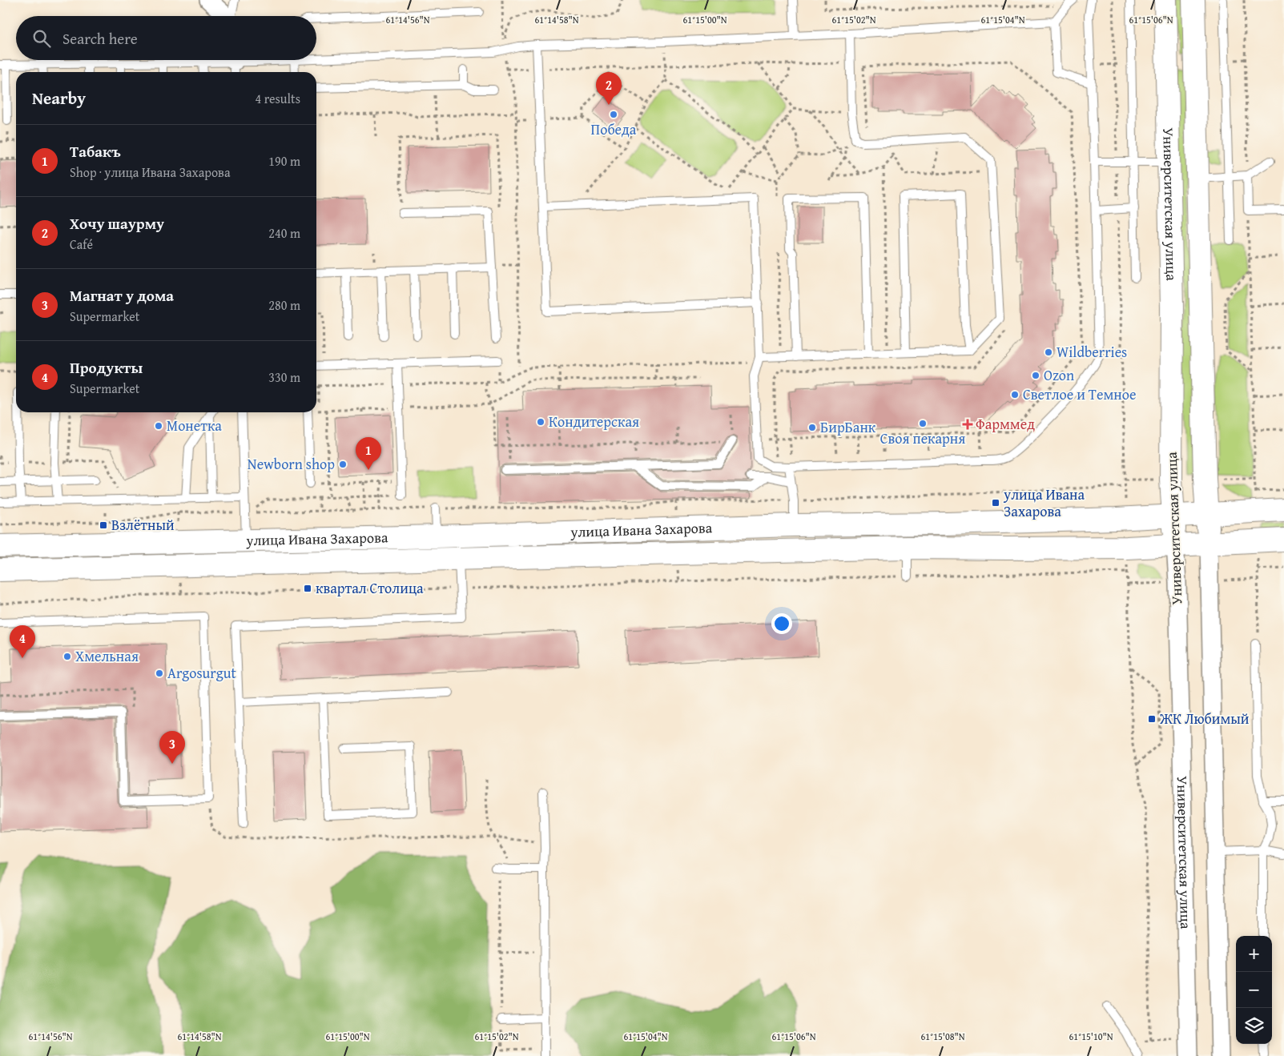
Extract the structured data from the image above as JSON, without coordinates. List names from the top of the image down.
{
  "streets": {
    "main road": ["Университетская улица", "улица Ивана Захарова"]
  },
  "crossings": [
    ["Университетская улица", "улица Ивана Захарова"]
  ],
  "places": {
    "other": [
      "Победа",
      "Wildberries",
      "Ozon",
      "Светлое и Темное",
      "Кондитерская",
      "Своя пекарня",
      "Монетка",
      "БирБанк",
      "Newborn shop",
      "Хмельная",
      "Argosurgut"
    ],
    "health": ["Фарммед"],
    "transit": [
      "улица Ивана Захарова",
      "Взлётный",
      "квартал Столица",
      "ЖК Любимый"
    ]
  },
  "page": {
    "search": "Search here",
    "pins": [
      "2",
      "1",
      "4",
      "3"
    ],
    "heading": ["Nearby", "4 results"],
    "list": [
      {
        "mark": "1",
        "name": "Табакъ",
        "note": "Shop · улица Ивана Захарова",
        "value": "190 m"
      },
      {
        "mark": "2",
        "name": "Хочу шаурму",
        "note": "Café",
        "value": "240 m"
      },
      {
        "mark": "3",
        "name": "Магнат у дома",
        "note": "Supermarket",
        "value": "280 m"
      },
      {
        "mark": "4",
        "name": "Продукты",
        "note": "Supermarket",
        "value": "330 m"
      }
    ],
    "map_buttons": ["+", "−"]
  },
  "coordinates": [
    "61°14'56\"N",
    "61°14'58\"N",
    "61°15'00\"N",
    "61°15'02\"N",
    "61°15'04\"N",
    "61°15'06\"N",
    "61°15'08\"N",
    "61°15'10\"N"
  ]
}
